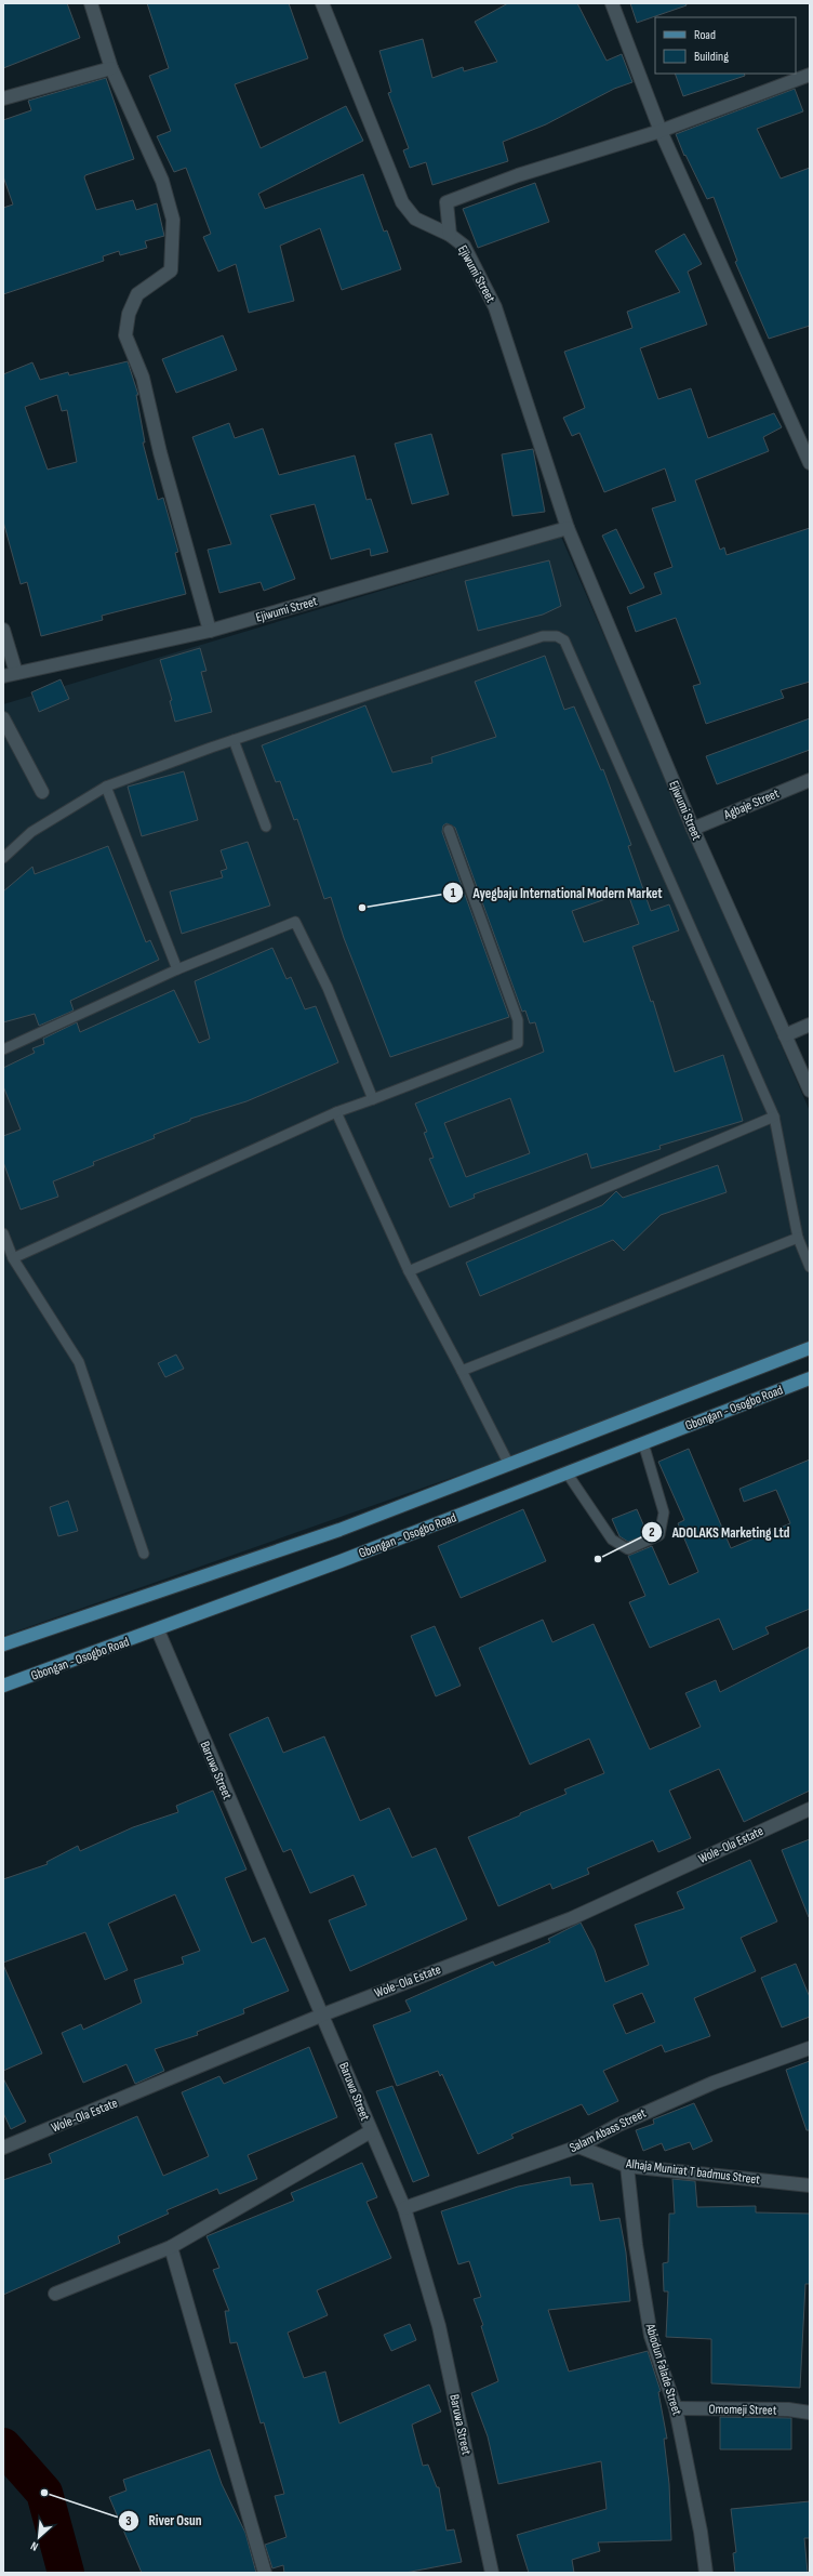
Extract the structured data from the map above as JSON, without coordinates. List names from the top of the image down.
{
  "streets": {
    "main road": ["Gbongan - Osogbo Road"],
    "street": [
      "Ejiwumi Street",
      "Agbaje Street",
      "Baruwa Street",
      "Wole-Ola Estate",
      "Salam Abass Street",
      "Alhaja Munirat T badmus Street",
      "Abiodun Falade Street",
      "Omomeji Street"
    ]
  },
  "crossings": [
    ["Ejiwumi Street", "Agbaje Street"],
    ["Gbongan - Osogbo Road", "Baruwa Street"],
    ["Baruwa Street", "Wole-Ola Estate"],
    ["Baruwa Street", "Salam Abass Street"],
    ["Salam Abass Street", "Alhaja Munirat T badmus Street"],
    ["Alhaja Munirat T badmus Street", "Abiodun Falade Street"],
    ["Abiodun Falade Street", "Omomeji Street"]
  ],
  "places": ["Ayegbaju International Modern Market", "ADOLAKS Marketing Ltd", "River Osun"],
  "legend": ["Road", "Building"],
  "north": "bottom left"
}
